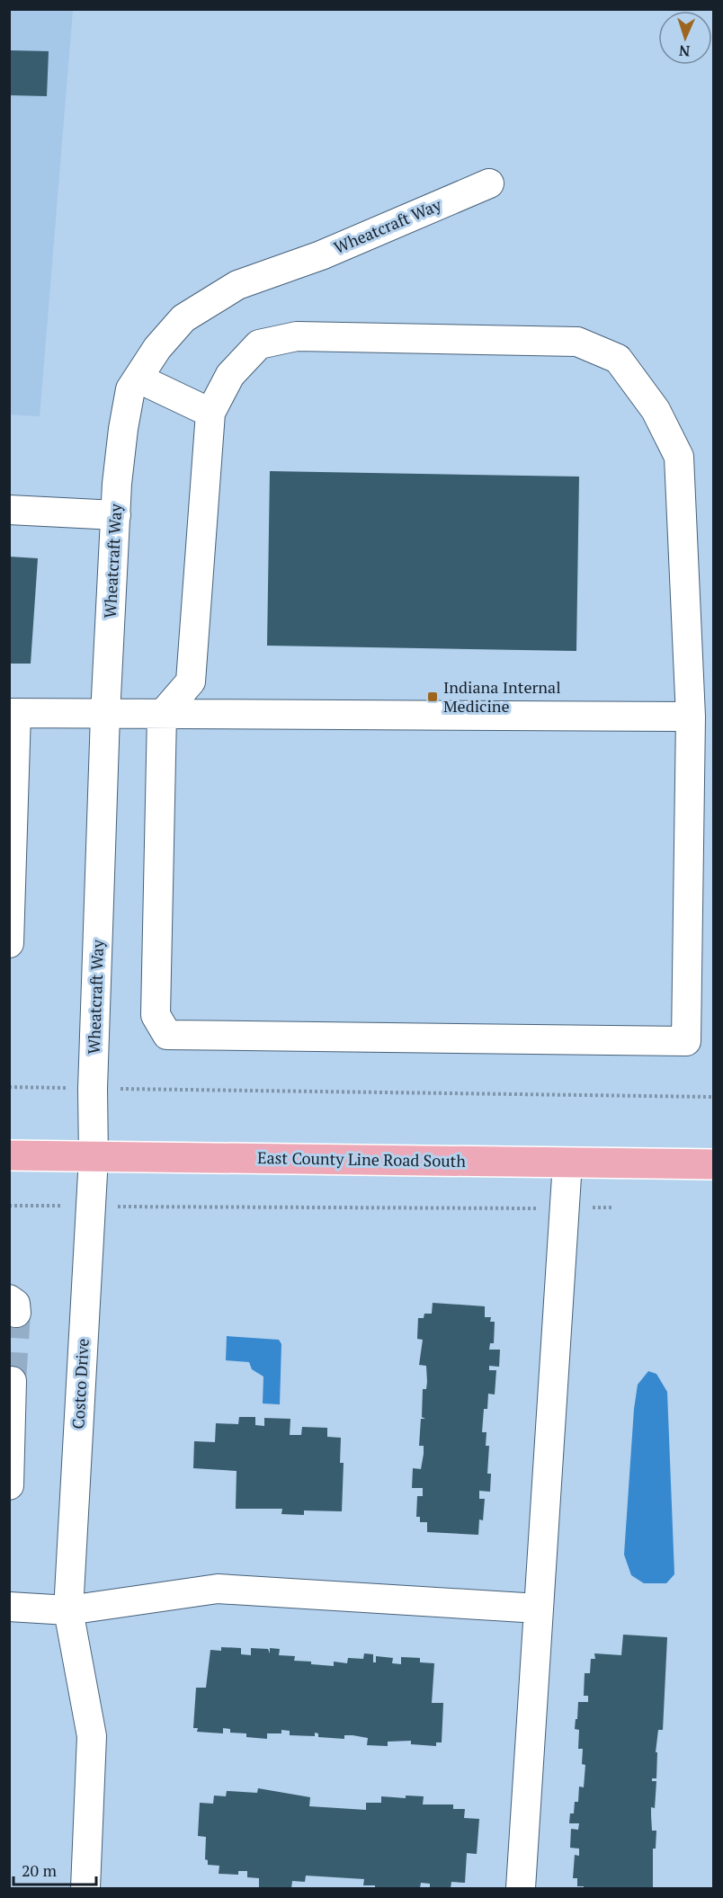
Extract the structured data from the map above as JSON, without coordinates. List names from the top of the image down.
{
  "streets": {
    "main road": ["East County Line Road South"],
    "lane": ["Wheatcraft Way", "Costco Drive"]
  },
  "crossings": [
    ["Wheatcraft Way", "East County Line Road South"],
    ["Wheatcraft Way", "Costco Drive"],
    ["East County Line Road South", "Costco Drive"]
  ],
  "places": {
    "transit": ["Indiana Internal Medicine"]
  },
  "scale_bar": "20 m",
  "north": "bottom"
}
